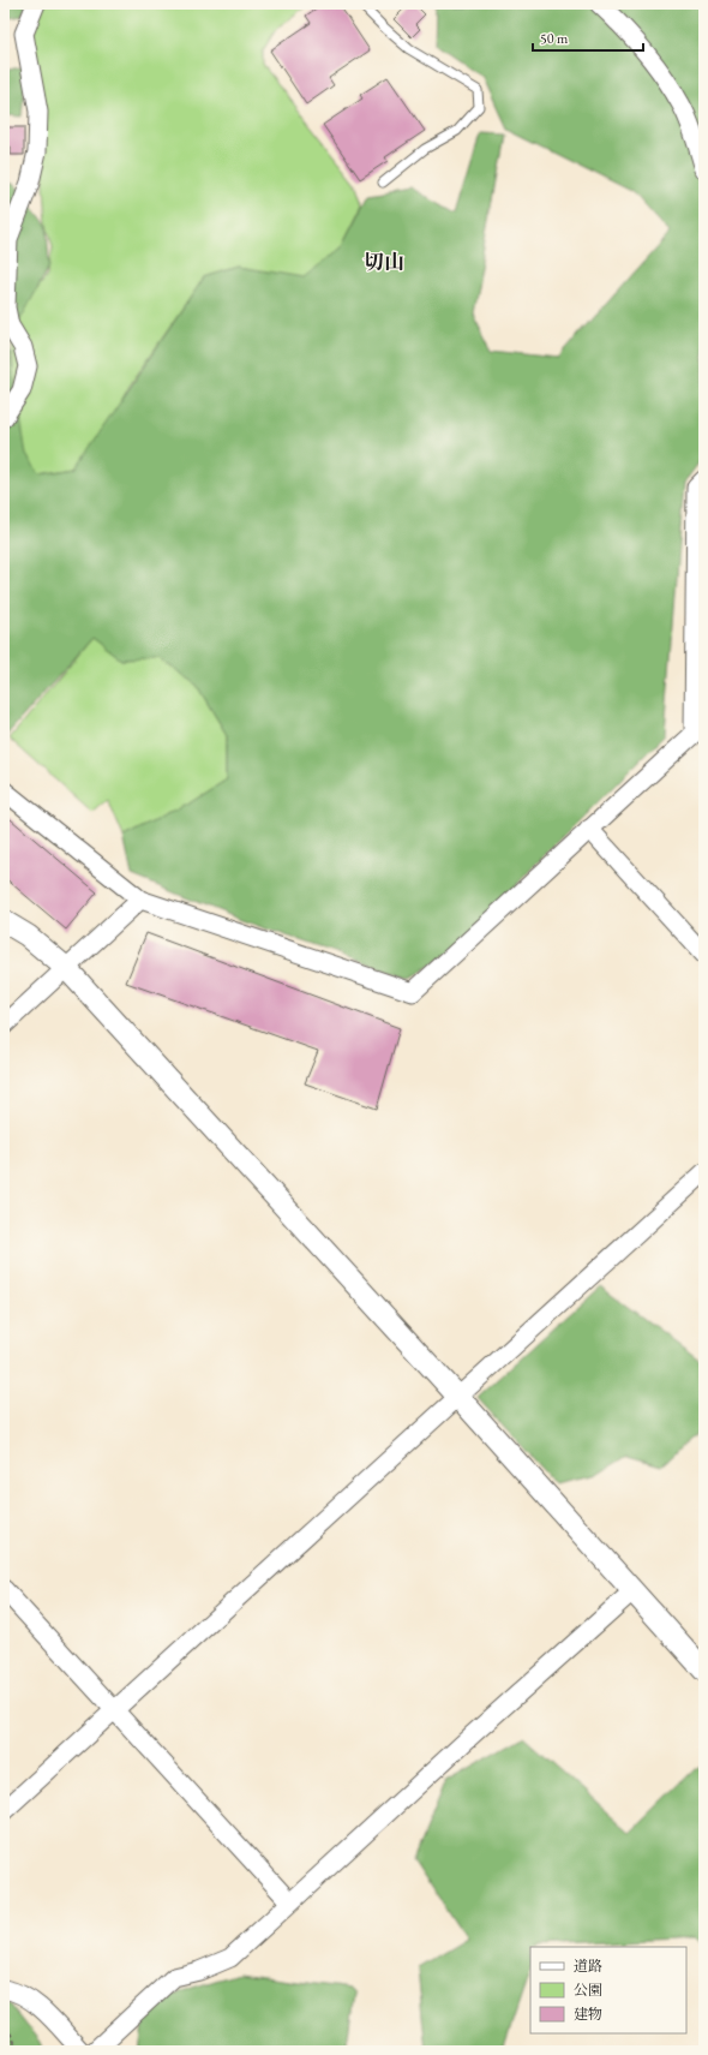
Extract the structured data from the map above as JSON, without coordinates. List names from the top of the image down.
{
  "districts": ["切山"],
  "legend": ["道路", "公園", "建物"],
  "scale_bar": "50 m"
}
